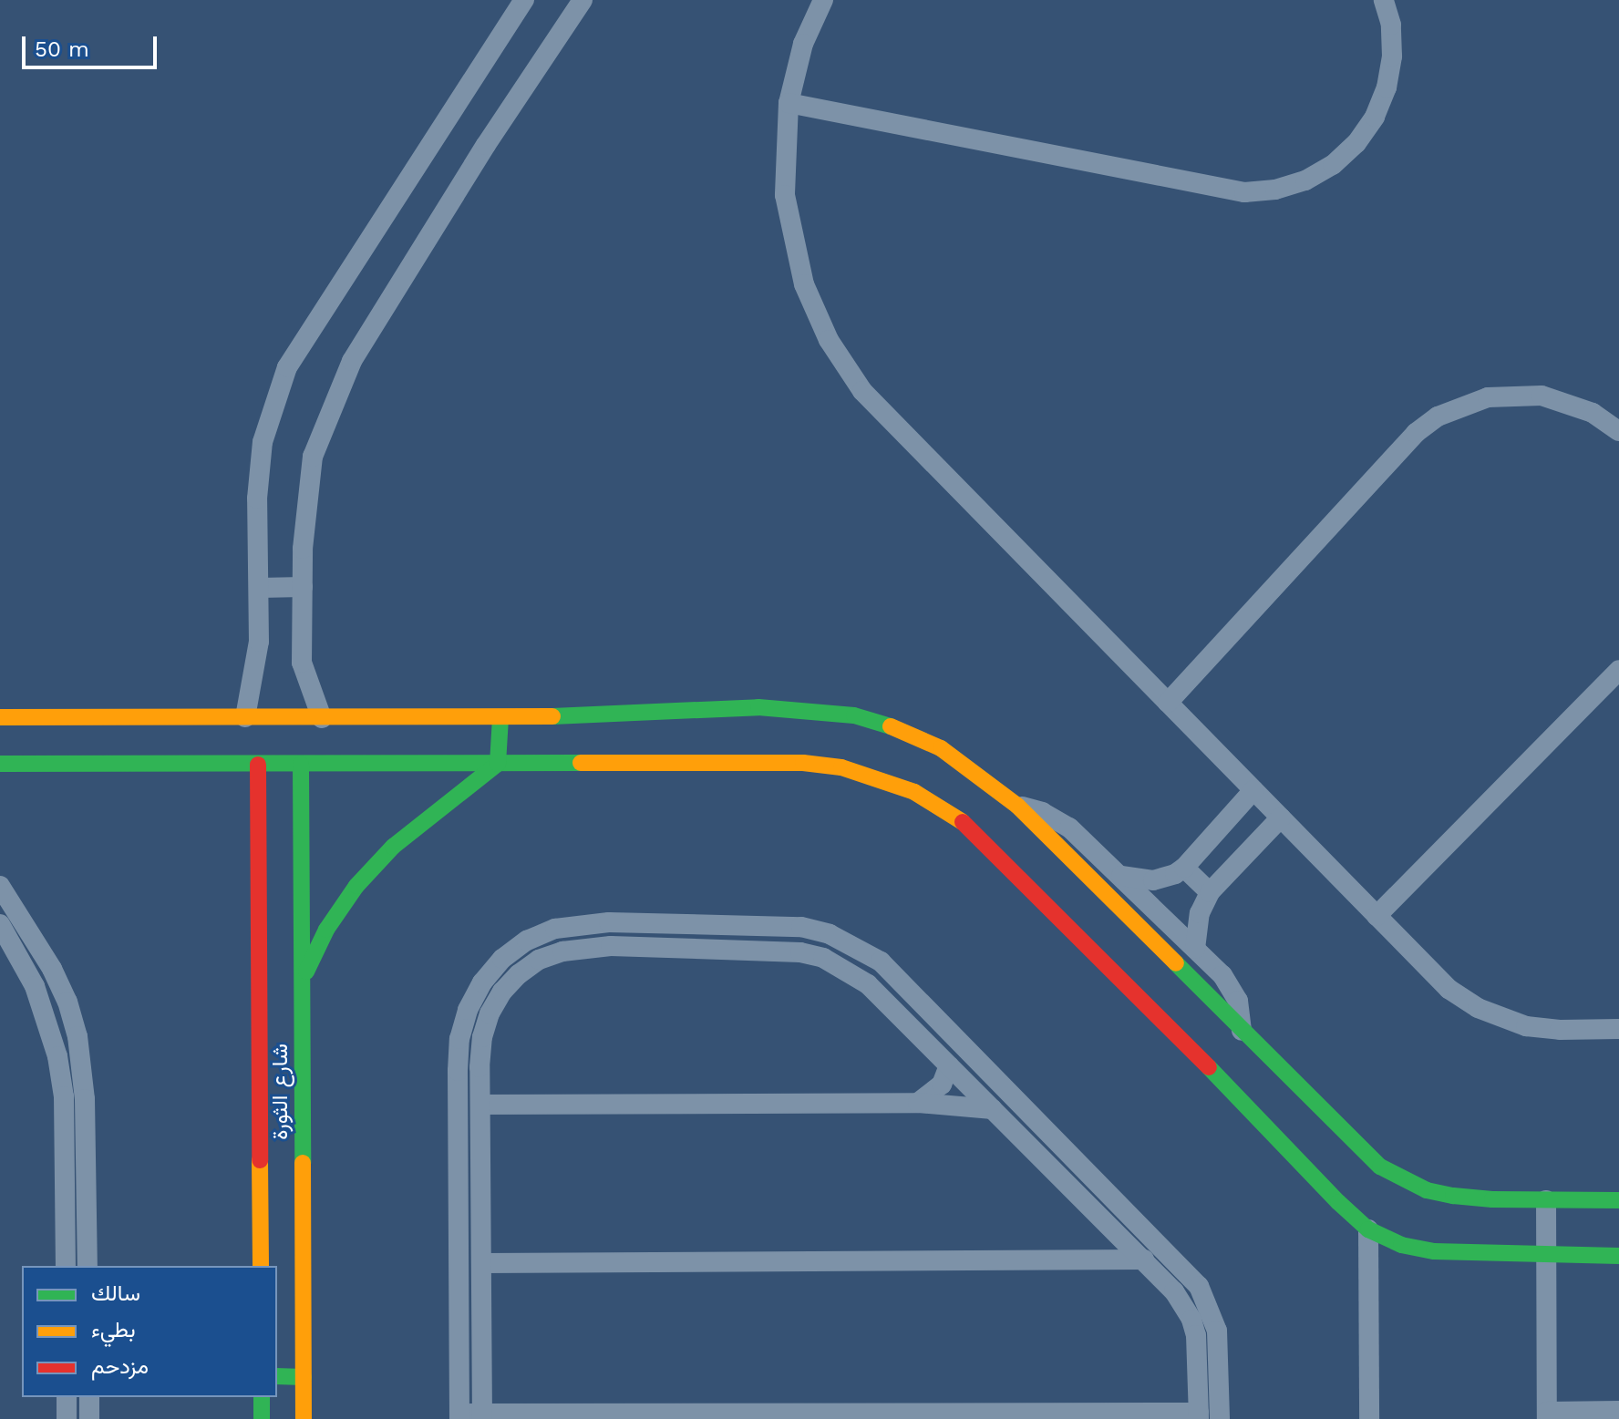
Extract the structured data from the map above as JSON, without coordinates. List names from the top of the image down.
{
  "streets": {
    "street": ["شارع الثورة"]
  },
  "legend": ["سالك", "بطيء", "مزدحم"],
  "scale_bar": "50 m"
}
